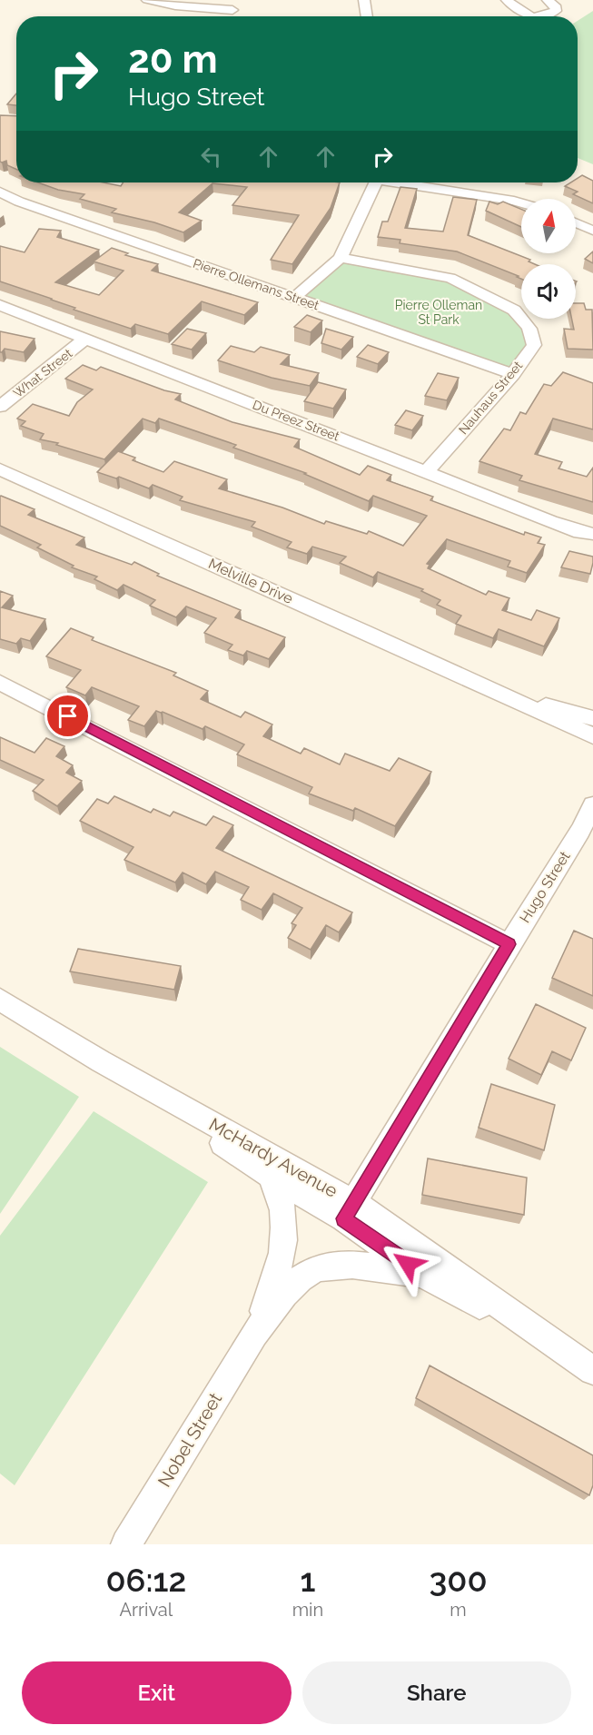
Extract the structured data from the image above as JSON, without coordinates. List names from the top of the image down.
{
  "streets": {
    "street": [
      "Pierre Ollemans Street",
      "What Street",
      "Nauhaus Street",
      "Du Preez Street",
      "Melville Drive",
      "Hugo Street",
      "McHardy Avenue",
      "Nobel Street"
    ]
  },
  "crossings": [
    ["Pierre Ollemans Street", "Nauhaus Street"],
    ["What Street", "Du Preez Street"],
    ["Nauhaus Street", "Du Preez Street"],
    ["Hugo Street", "McHardy Avenue"],
    ["McHardy Avenue", "Nobel Street"]
  ],
  "parks": ["Pierre Olleman St Park"],
  "north": "top",
  "page": {
    "turn": ["20 m", "Hugo Street"],
    "eta": [
      "06:12",
      "Arrival",
      "1",
      "min",
      "300",
      "m"
    ],
    "buttons": ["Exit", "Share"]
  }
}
